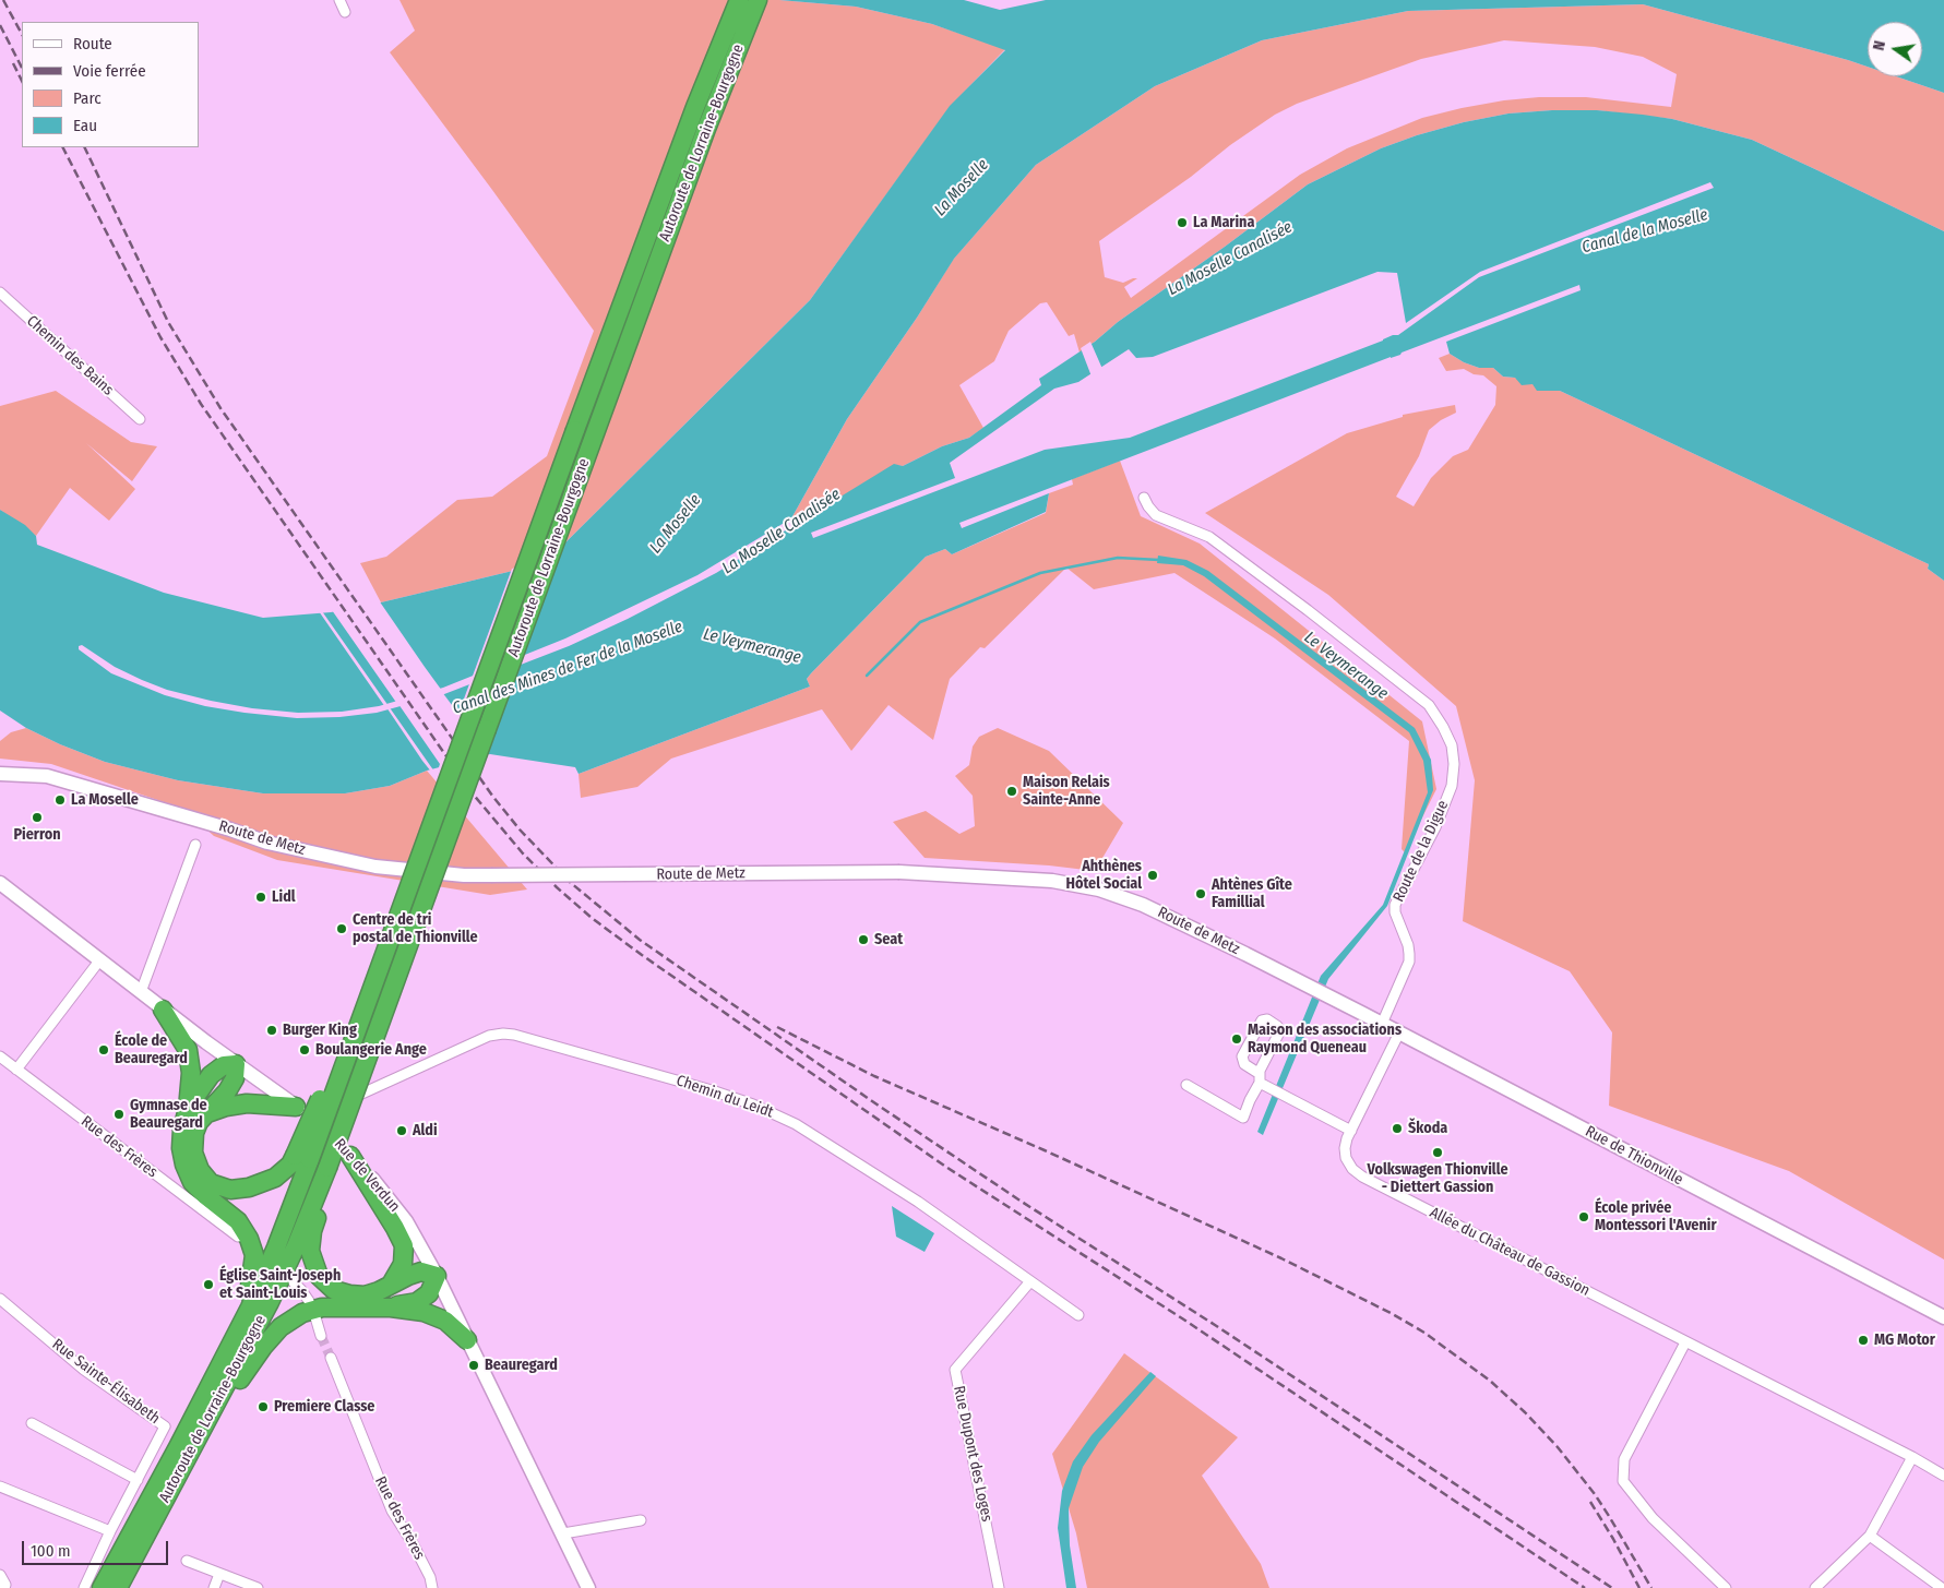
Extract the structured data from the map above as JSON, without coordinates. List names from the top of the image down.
{
  "streets": {
    "highway": ["Autoroute de Lorraine-Bourgogne"],
    "main road": ["Route de Metz", "Rue de Thionville", "Rue de Verdun"],
    "street": [
      "Chemin des Bains",
      "Route de la Digue",
      "Chemin du Leidt",
      "Rue des Frères",
      "Allée du Château de Gassion",
      "Rue Sainte-Élisabeth",
      "Rue Dupont des Loges"
    ]
  },
  "crossings": [
    ["Route de Metz", "Route de la Digue"],
    ["Route de Metz", "Rue de Thionville"],
    ["Route de la Digue", "Rue de Thionville"],
    ["Chemin du Leidt", "Rue de Verdun"],
    ["Chemin du Leidt", "Rue Dupont des Loges"],
    ["Rue de Thionville", "Allée du Château de Gassion"]
  ],
  "water": [
    "La Moselle",
    "Canal de la Moselle",
    "La Moselle Canalisée",
    "Le Veymerange",
    "Canal des Mines de Fer de la Moselle"
  ],
  "places": [
    "La Marina",
    "Maison Relais Sainte-Anne",
    "La Moselle",
    "Pierron",
    "Ahthènes Hôtel Social",
    "Ahtènes Gîte Famillial",
    "Lidl",
    "Centre de tri postal de Thionville",
    "Seat",
    "Burger King",
    "Maison des associations Raymond Queneau",
    "École de Beauregard",
    "Boulangerie Ange",
    "Gymnase de Beauregard",
    "Škoda",
    "Aldi",
    "Volkswagen Thionville - Diettert Gassion",
    "École privée Montessori l'Avenir",
    "Église Saint-Joseph et Saint-Louis",
    "MG Motor",
    "Beauregard",
    "Premiere Classe"
  ],
  "legend": [
    "Route",
    "Voie ferrée",
    "Parc",
    "Eau"
  ],
  "scale_bar": "100 m",
  "north": "left"
}
